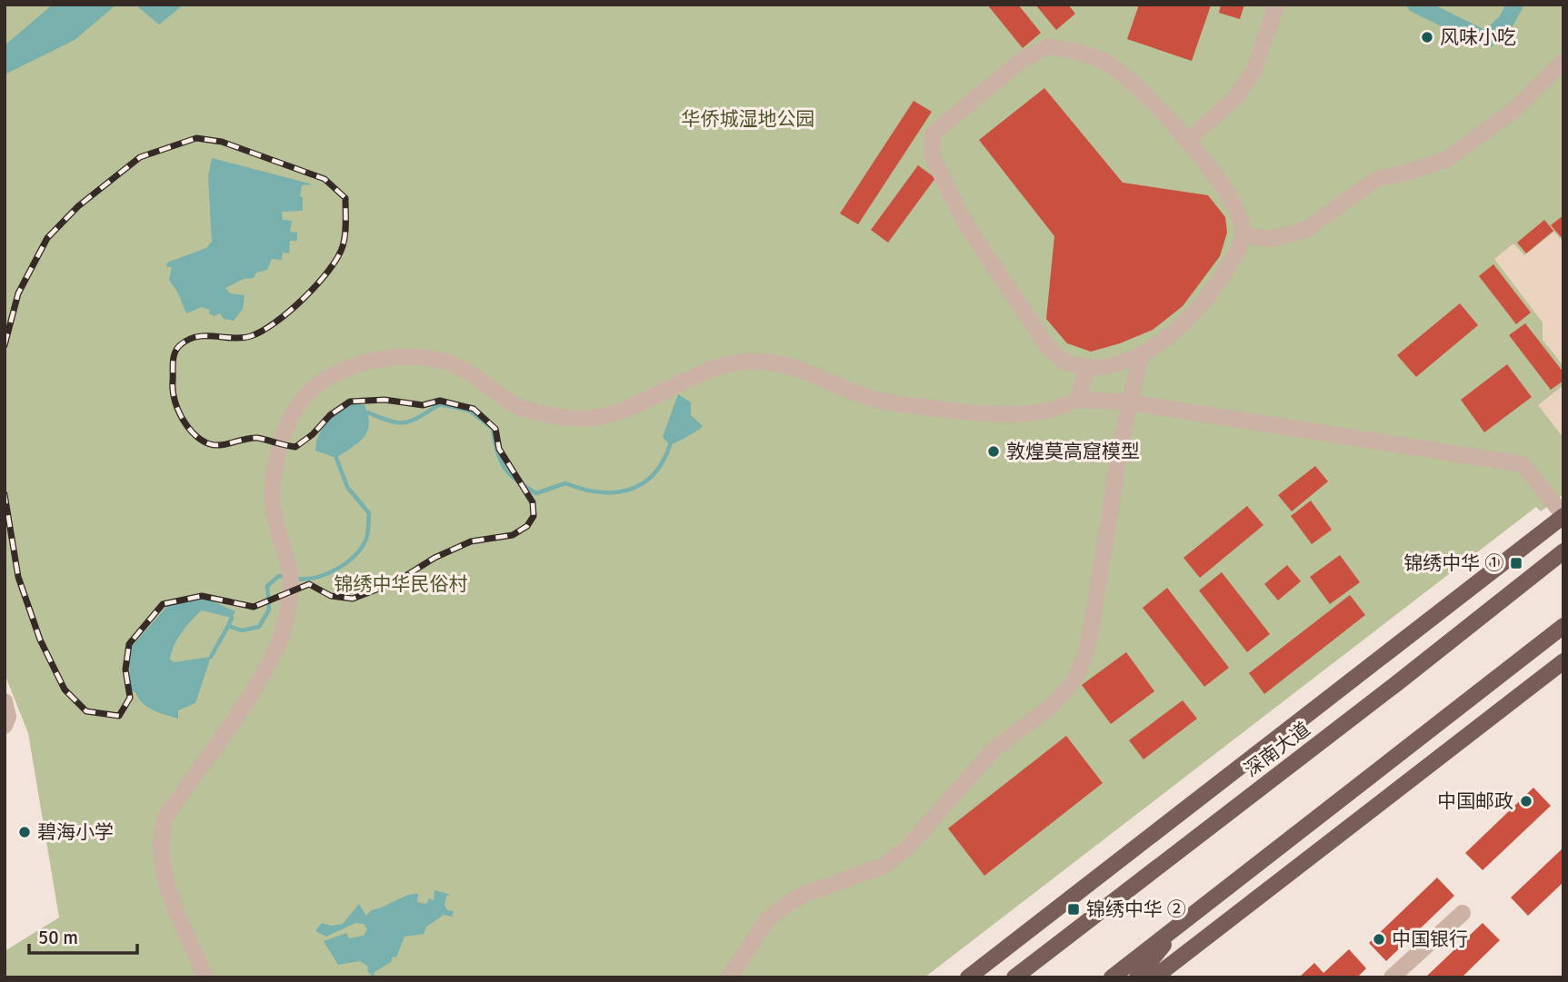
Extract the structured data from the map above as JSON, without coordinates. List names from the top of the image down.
{
  "streets": {
    "main road": ["深南大道"]
  },
  "parks": ["华侨城湿地公园", "锦绣中华民俗村"],
  "places": {
    "other": [
      "风味小吃",
      "敦煌莫高窟模型",
      "中国邮政",
      "碧海小学",
      "中国银行"
    ],
    "transit": ["锦绣中华 ①", "锦绣中华 ②"]
  },
  "scale_bar": "50 m"
}
